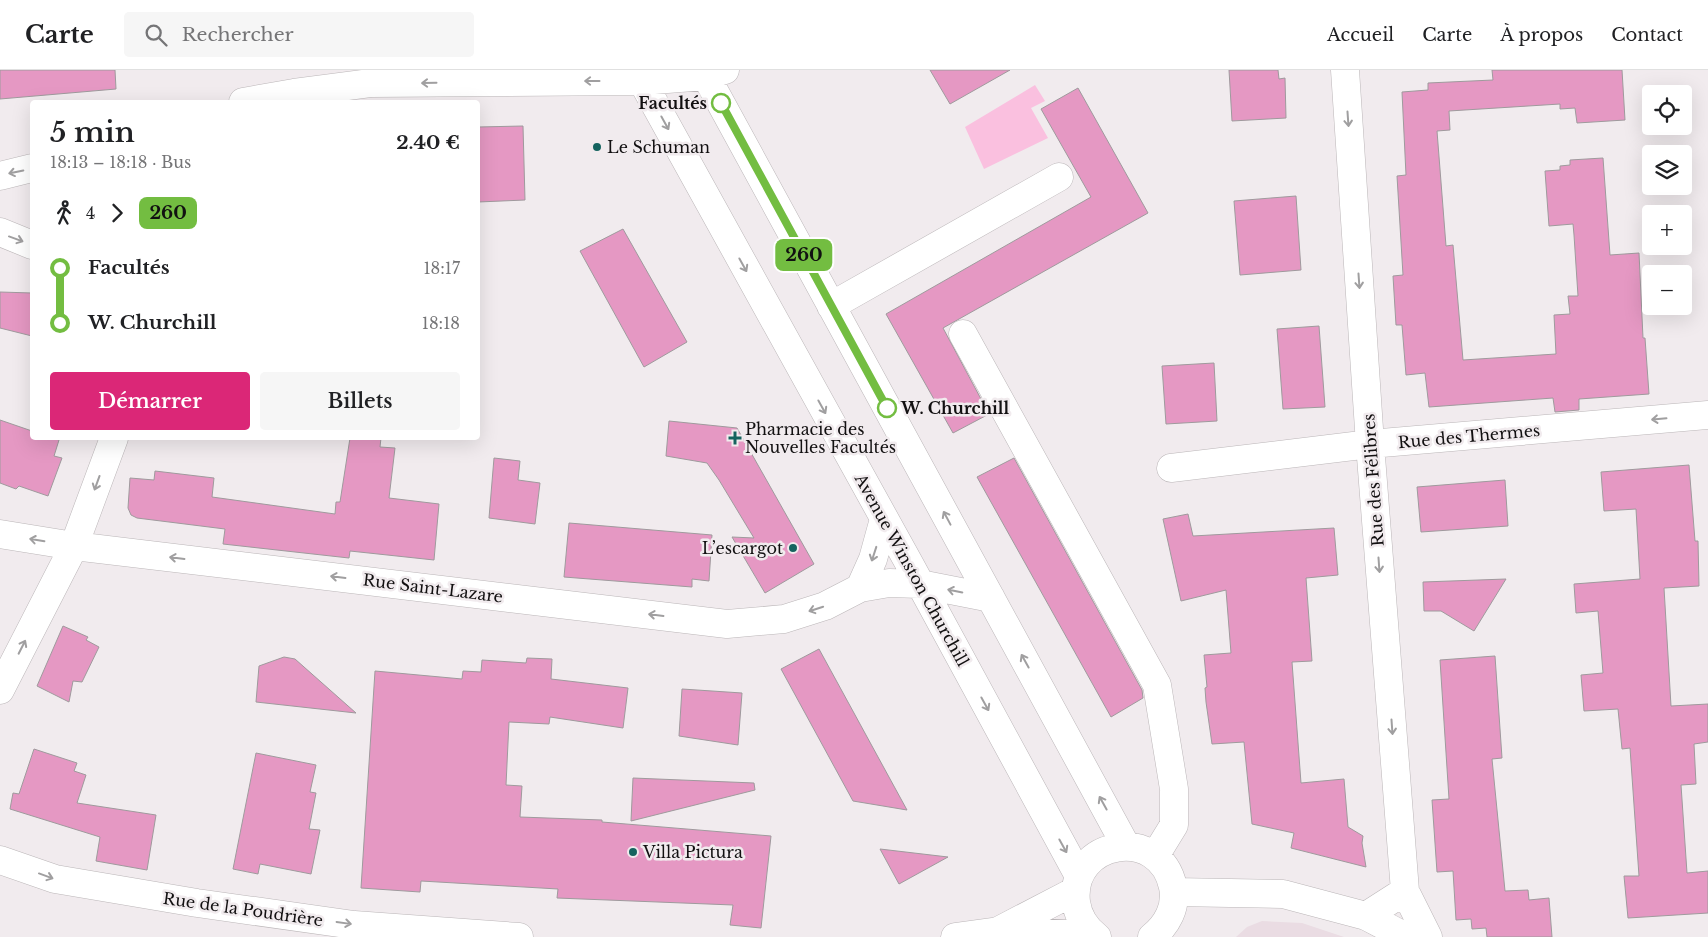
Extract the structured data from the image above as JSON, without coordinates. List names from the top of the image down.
{
  "streets": {
    "street": [
      "Rue des Thermes",
      "Rue des Félibres",
      "Avenue Winston Churchill",
      "Rue Saint-Lazare",
      "Rue de la Poudrière"
    ]
  },
  "crossings": [
    ["Rue des Thermes", "Rue des Félibres"],
    ["Avenue Winston Churchill", "Rue Saint-Lazare"]
  ],
  "one_way": ["Rue des Thermes", "Rue Saint-Lazare", "Rue de la Poudrière"],
  "places": {
    "other": [
      "Facultés",
      "Le Schuman",
      "W. Churchill",
      "L’escargot",
      "Villa Pictura"
    ],
    "health": ["Pharmacie des Nouvelles Facultés"]
  },
  "lines": ["bus line 260"],
  "page": {
    "header": "Carte",
    "search": "Rechercher",
    "nav": [
      "Accueil",
      "Carte",
      "À propos",
      "Contact"
    ],
    "on_map": "260",
    "map_buttons": ["+", "−"],
    "heading": ["5 min", "18:13 – 18:18 · Bus", "2.40 €"],
    "legs": ["4", "260"],
    "list": [
      {
        "name": "Facultés",
        "value": "18:17"
      },
      {
        "name": "W. Churchill",
        "value": "18:18"
      }
    ],
    "buttons": ["Démarrer", "Billets"]
  }
}
